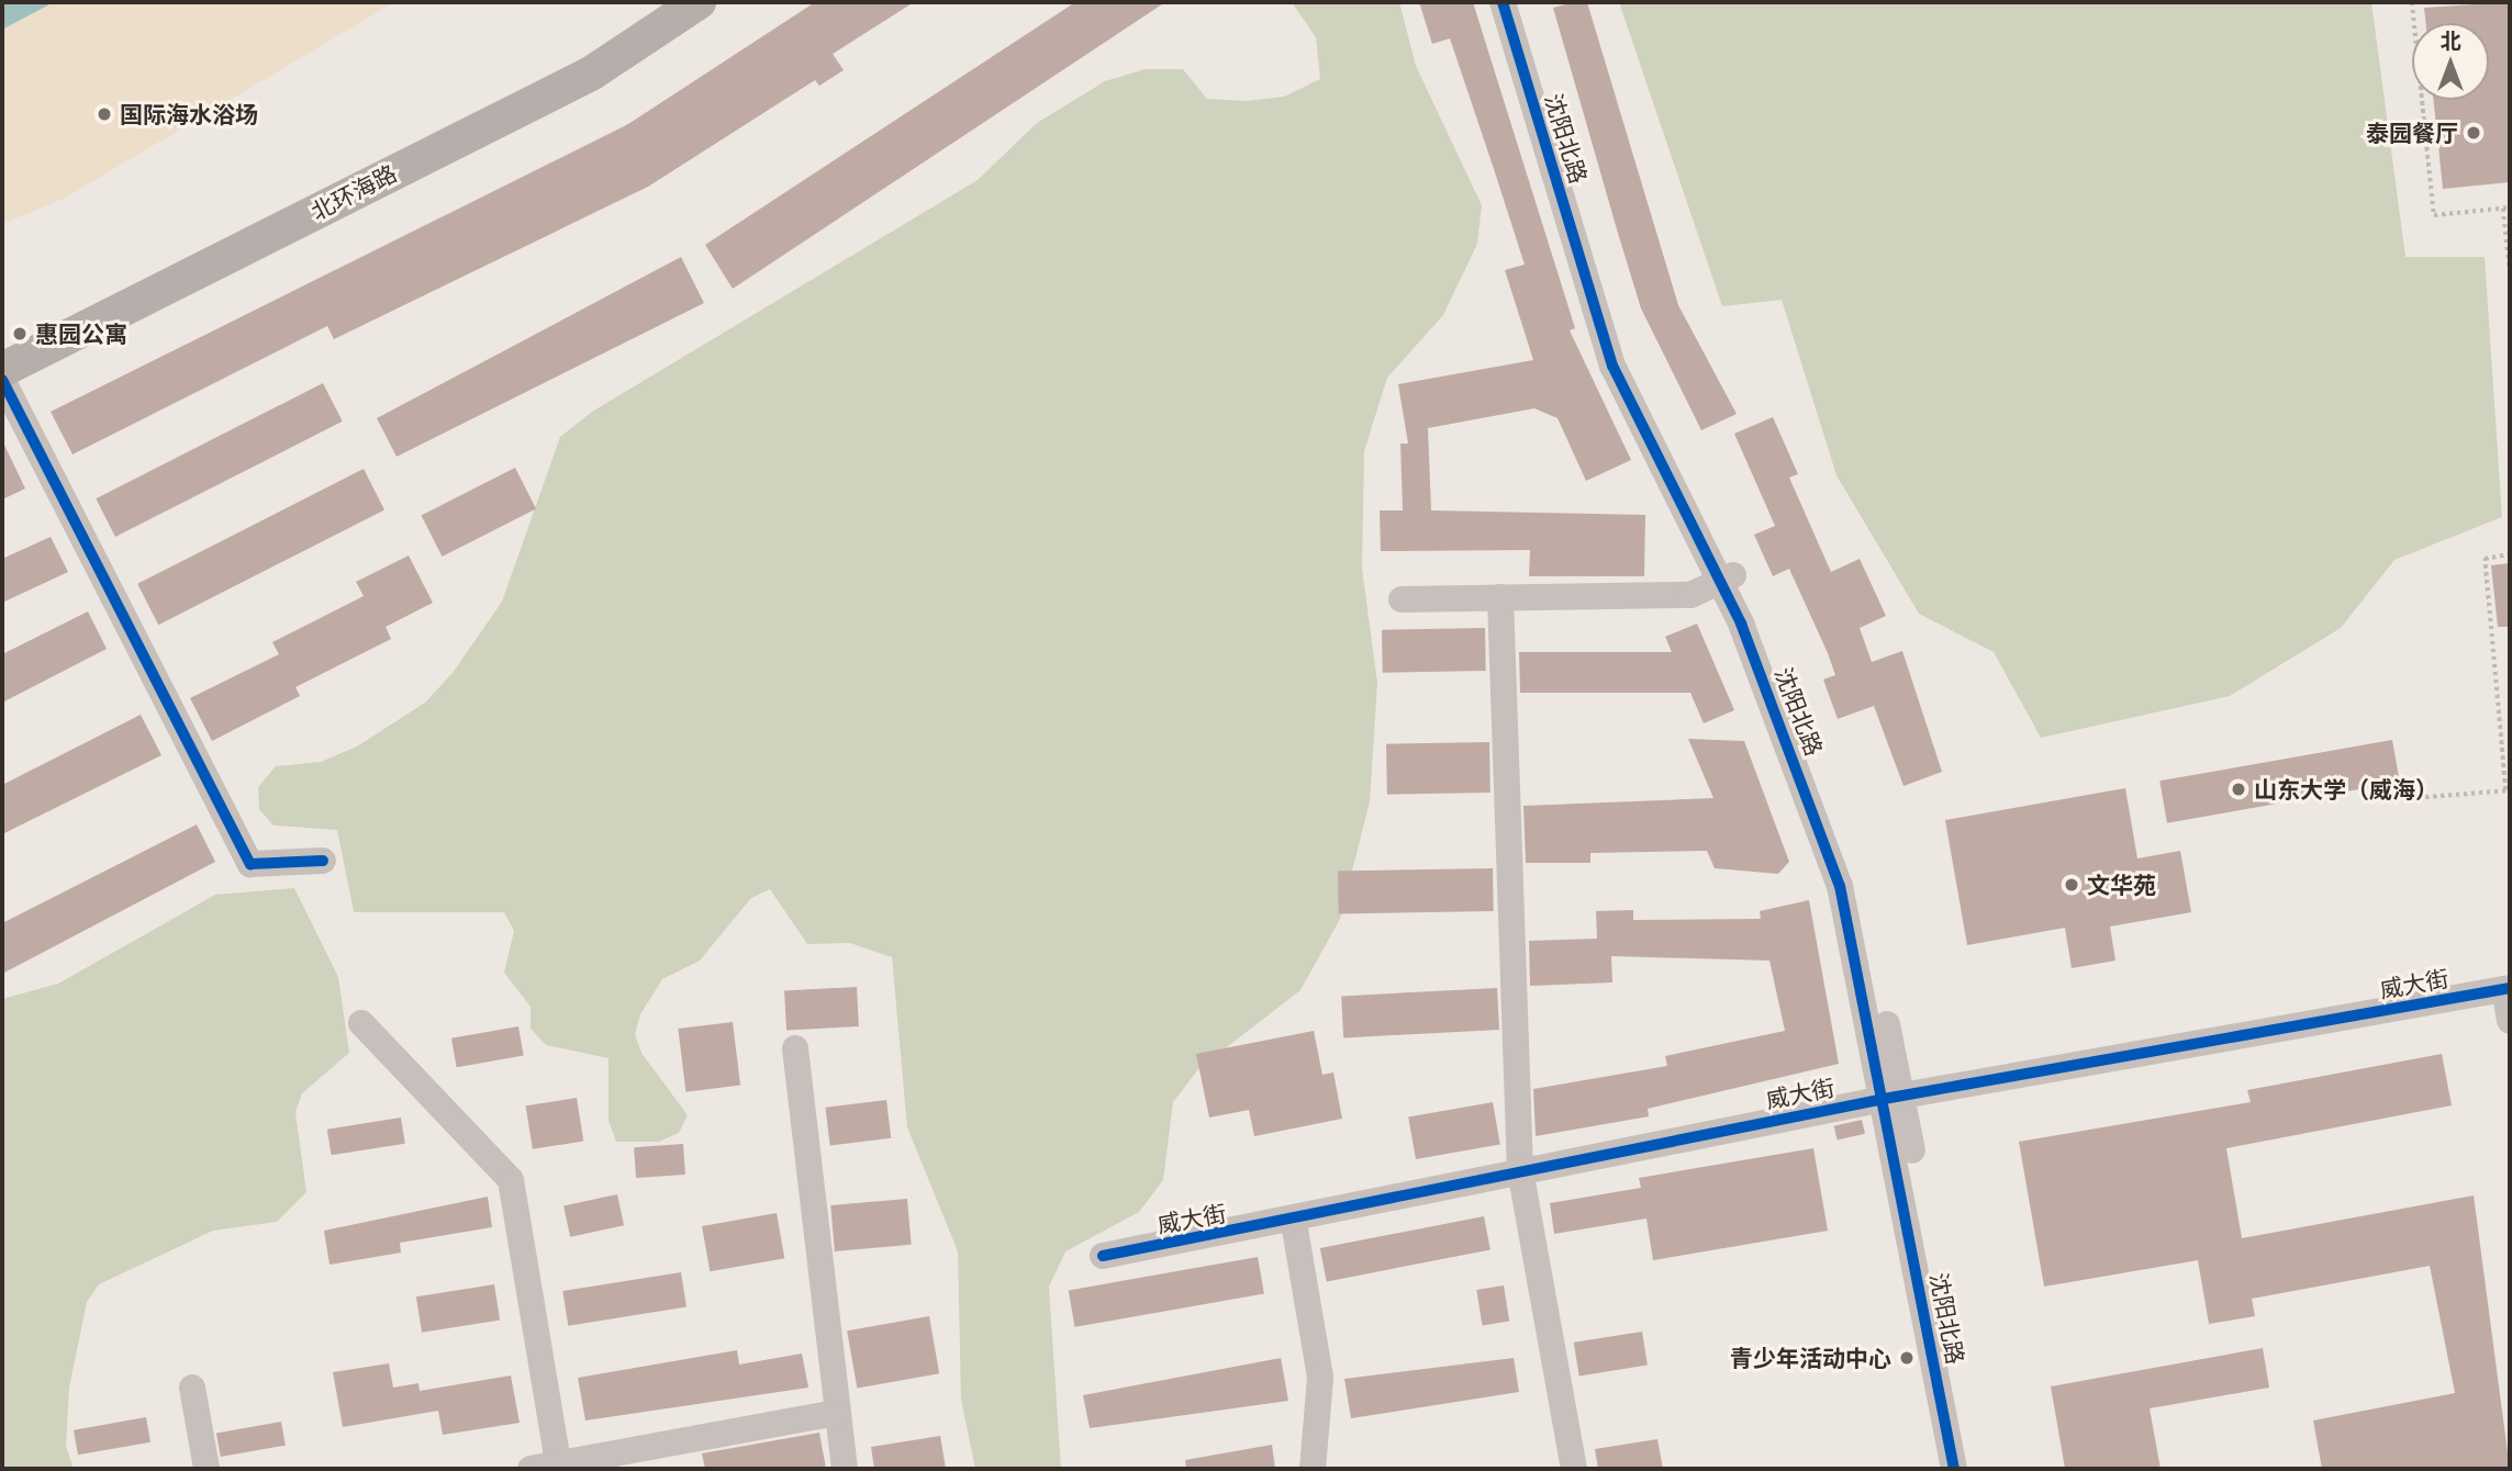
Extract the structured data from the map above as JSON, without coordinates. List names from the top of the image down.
{
  "streets": {
    "main road": ["北环海路"],
    "street": ["沈阳北路", "威大街"]
  },
  "crossings": [
    ["沈阳北路", "威大街"]
  ],
  "places": [
    "国际海水浴场",
    "泰园餐厅",
    "惠园公寓",
    "山东大学（威海）",
    "文华苑",
    "青少年活动中心"
  ],
  "north": "top"
}
